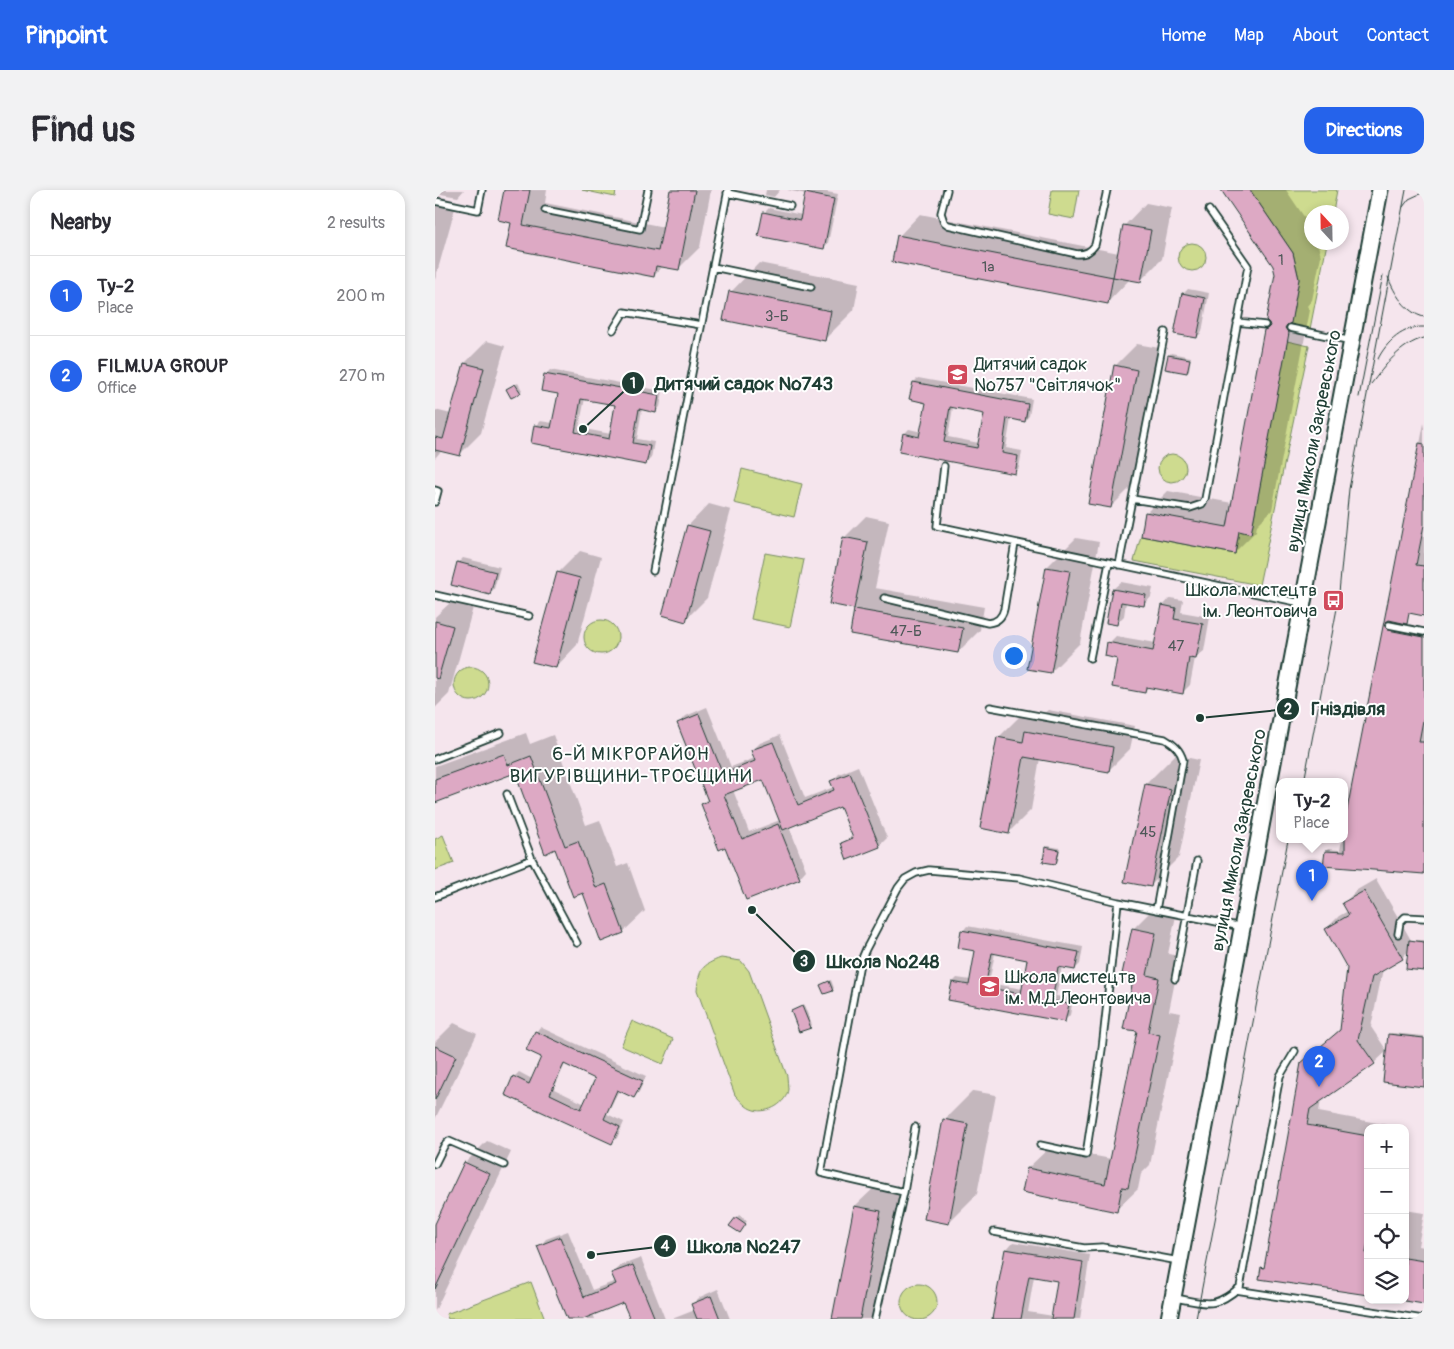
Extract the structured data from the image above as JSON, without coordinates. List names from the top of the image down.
{
  "streets": {
    "street": ["вулиця Миколи Закревського"]
  },
  "districts": ["6-Й МІКРОРАЙОН ВИГУРІВЩИНИ-ТРОЄЩИНИ"],
  "places": {
    "school or university": ["Дитячий садок №757 \"Світлячок\"", "Школа мистецтв ім. М.Д.Леонтовича"],
    "other": [
      "Дитячий садок №743",
      "Гніздівля",
      "Школа №248",
      "Школа №247"
    ],
    "bus stop": ["Школа мистецтв ім. Леонтовича"]
  },
  "house_numbers": [
    "1",
    "1а",
    "3-Б",
    "47-Б",
    "47",
    "45"
  ],
  "north": "top",
  "page": {
    "header": "Pinpoint",
    "nav": [
      "Home",
      "Map",
      "About",
      "Contact"
    ],
    "buttons": "Directions",
    "title": "Find us",
    "heading": ["Nearby", "2 results"],
    "list": [
      {
        "mark": "1",
        "name": "Ту-2",
        "note": "Place",
        "value": "200 m"
      },
      {
        "mark": "2",
        "name": "FILM.UA GROUP",
        "note": "Office",
        "value": "270 m"
      }
    ],
    "popup": ["Ту-2", "Place"],
    "pins": ["1", "2"],
    "map_buttons": ["+", "−"]
  }
}
